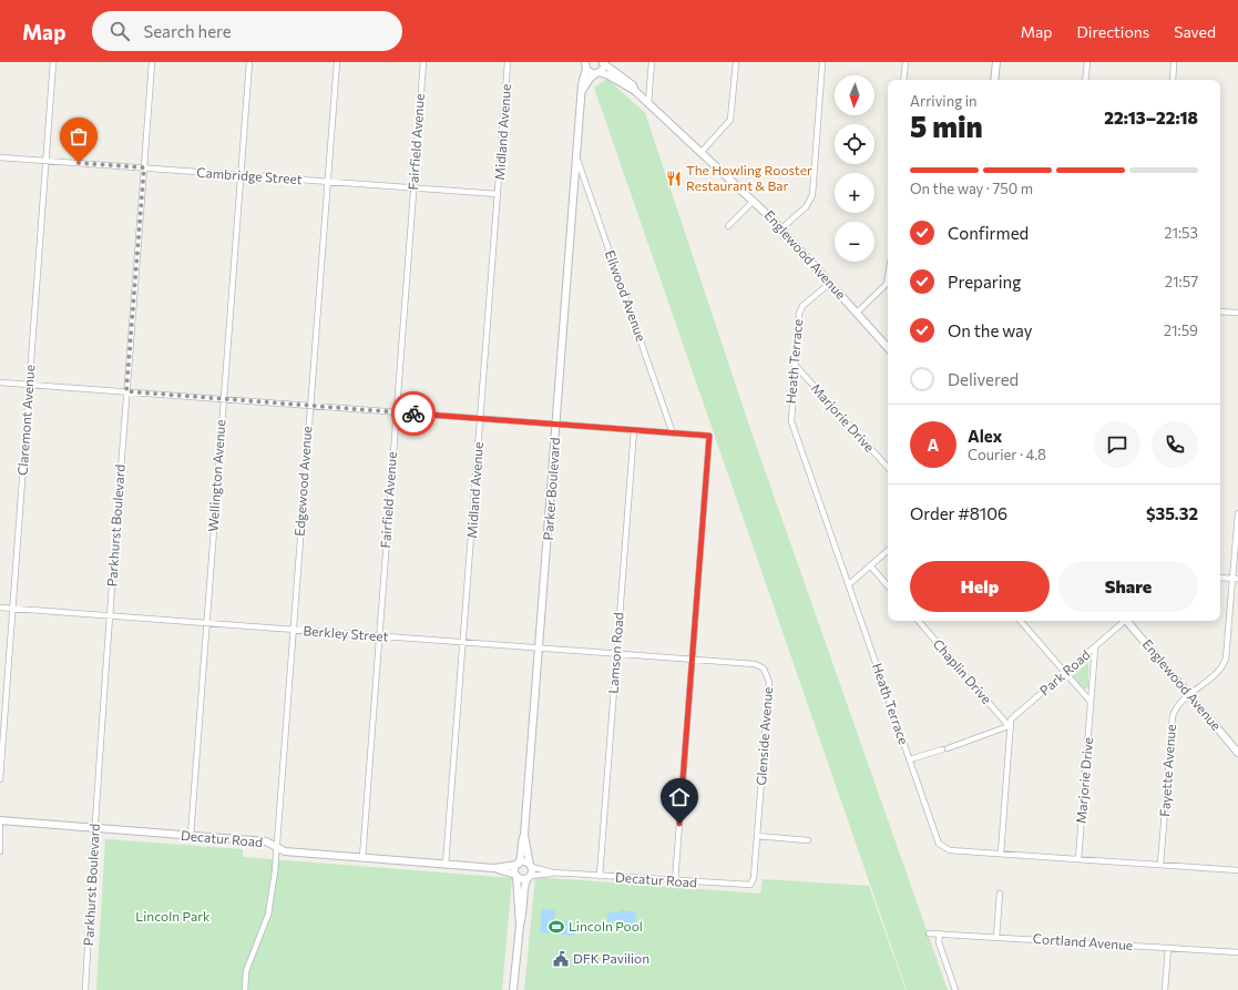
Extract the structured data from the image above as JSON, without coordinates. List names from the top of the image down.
{
  "streets": {
    "street": [
      "Midland Avenue",
      "Fairfield Avenue",
      "Cambridge Street",
      "Englewood Avenue",
      "Ellwood Avenue",
      "Heath Terrace",
      "Marjorie Drive",
      "Claremont Avenue",
      "Wellington Avenue",
      "Edgewood Avenue",
      "Parker Boulevard",
      "Parkhurst Boulevard",
      "Berkley Street",
      "Lamson Road",
      "Chaplin Drive",
      "Park Road",
      "Glenside Avenue",
      "Fayette Avenue",
      "Decatur Road",
      "Cortland Avenue"
    ]
  },
  "crossings": [
    ["Midland Avenue", "Cambridge Street"],
    ["Midland Avenue", "Berkley Street"],
    ["Midland Avenue", "Decatur Road"],
    ["Fairfield Avenue", "Cambridge Street"],
    ["Fairfield Avenue", "Berkley Street"],
    ["Fairfield Avenue", "Decatur Road"],
    ["Cambridge Street", "Claremont Avenue"],
    ["Cambridge Street", "Wellington Avenue"],
    ["Cambridge Street", "Edgewood Avenue"],
    ["Cambridge Street", "Parkhurst Boulevard"],
    ["Englewood Avenue", "Heath Terrace"],
    ["Englewood Avenue", "Parker Boulevard"],
    ["Englewood Avenue", "Fayette Avenue"],
    ["Ellwood Avenue", "Parker Boulevard"],
    ["Heath Terrace", "Marjorie Drive"],
    ["Heath Terrace", "Fayette Avenue"],
    ["Marjorie Drive", "Park Road"],
    ["Claremont Avenue", "Berkley Street"],
    ["Wellington Avenue", "Berkley Street"],
    ["Wellington Avenue", "Decatur Road"],
    ["Edgewood Avenue", "Berkley Street"],
    ["Edgewood Avenue", "Decatur Road"],
    ["Parker Boulevard", "Berkley Street"],
    ["Parker Boulevard", "Decatur Road"],
    ["Parkhurst Boulevard", "Berkley Street"],
    ["Parkhurst Boulevard", "Decatur Road"],
    ["Berkley Street", "Lamson Road"],
    ["Berkley Street", "Glenside Avenue"],
    ["Lamson Road", "Decatur Road"],
    ["Chaplin Drive", "Park Road"],
    ["Glenside Avenue", "Decatur Road"]
  ],
  "parks": ["Lincoln Park"],
  "places": {
    "restaurant": ["The Howling Rooster Restaurant & Bar"],
    "sports": ["Lincoln Pool"],
    "public building": ["DFK Pavilion"]
  },
  "north": "bottom",
  "page": {
    "header": "Map",
    "search": "Search here",
    "nav": ["Map", "Directions", "Saved"],
    "map_buttons": ["+", "−"],
    "heading": ["5 min", "Arriving in", "22:13–22:18"],
    "panel": [
      "Alex",
      "Courier · 4.8",
      "Order #8106",
      "$35.32"
    ],
    "bar": "On the way · 750 m",
    "list": [
      ["Confirmed", "21:53"],
      ["Preparing", "21:57"],
      ["On the way", "21:59"],
      "Delivered"
    ],
    "round": "A",
    "buttons": ["Help", "Share"]
  }
}
